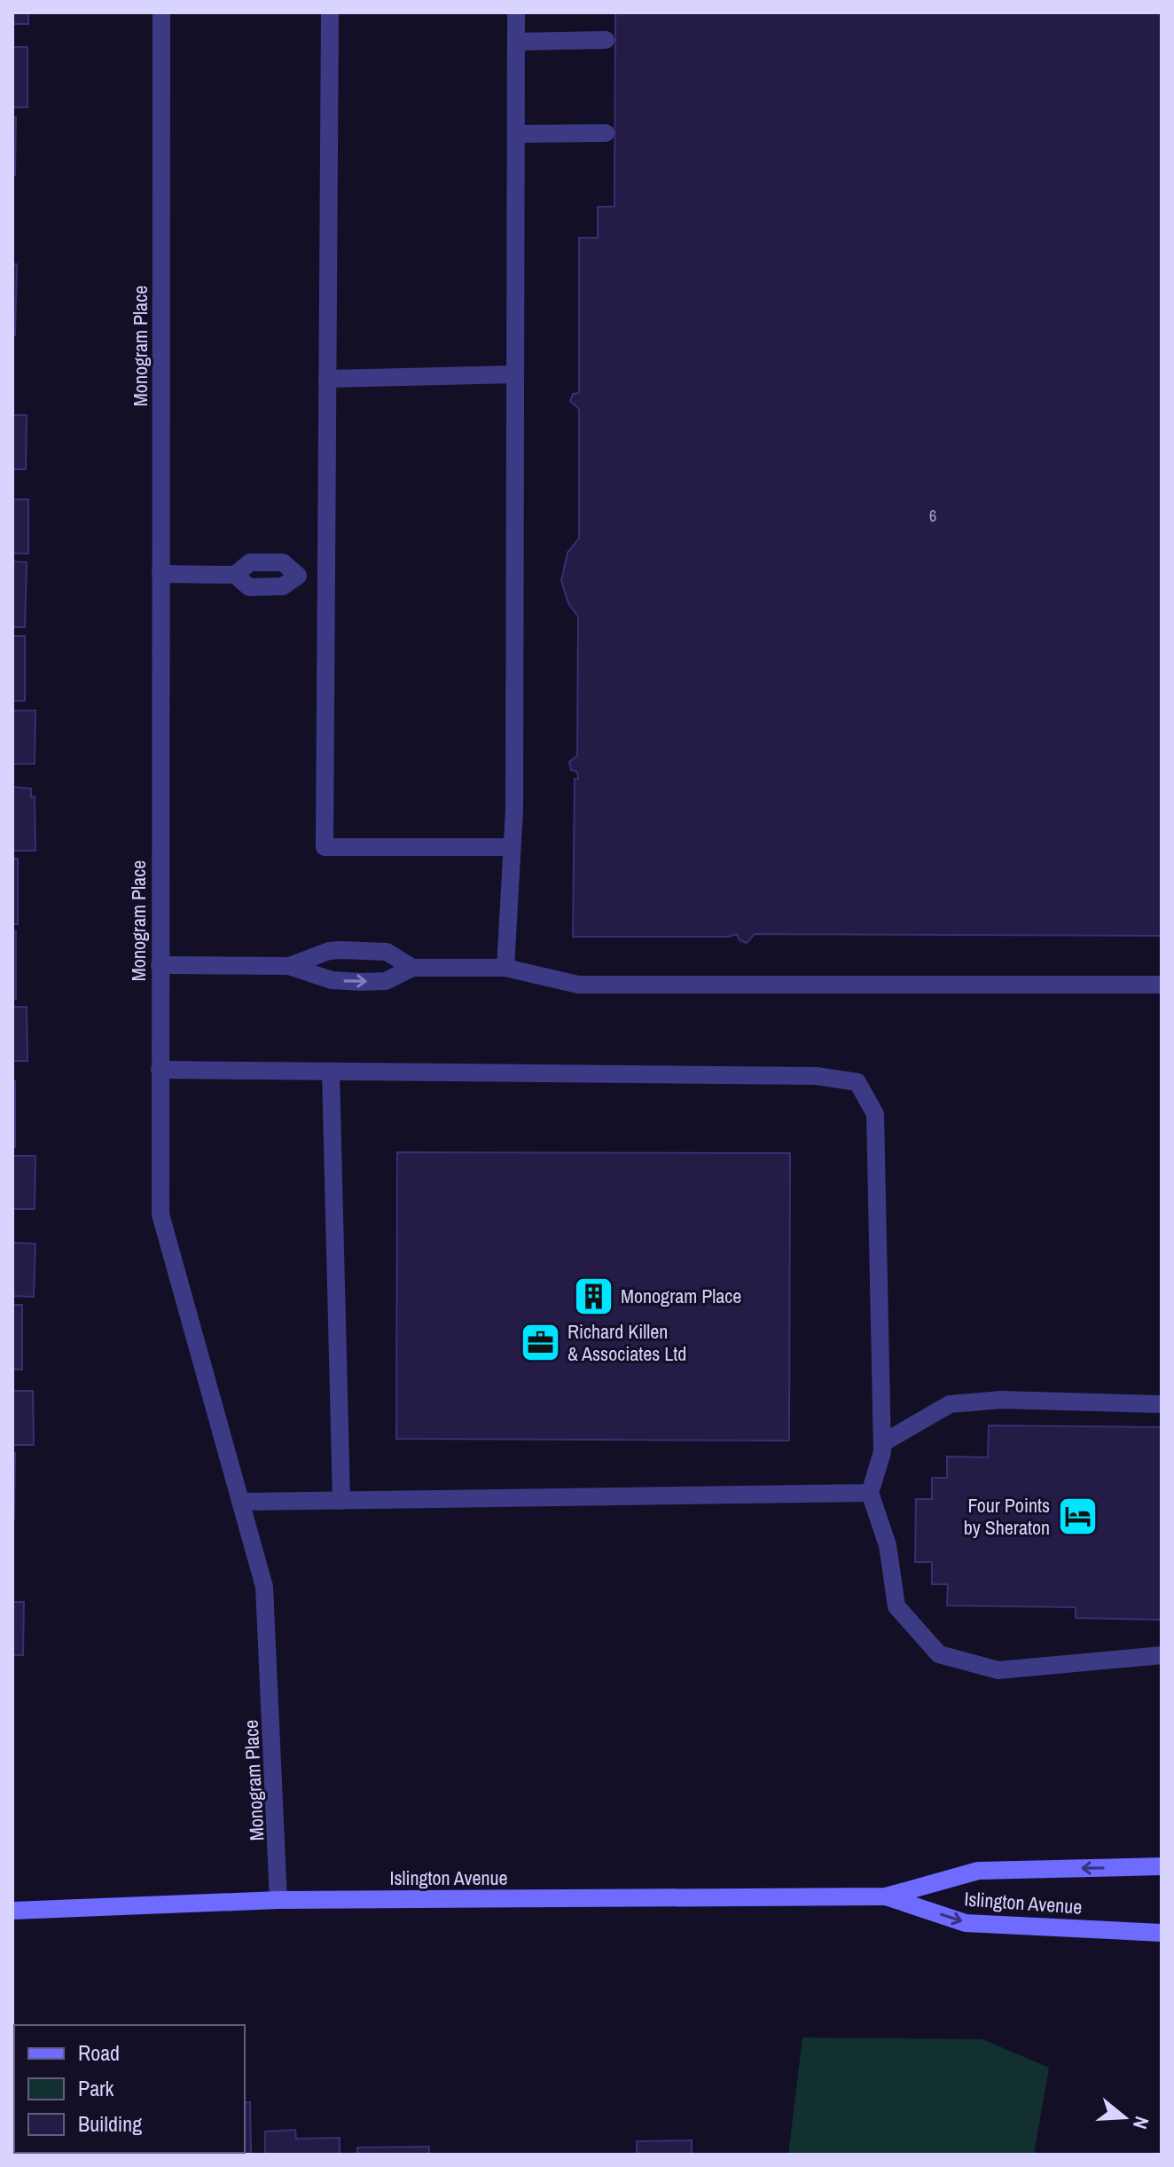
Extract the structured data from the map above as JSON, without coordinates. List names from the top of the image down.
{
  "streets": {
    "main road": ["Islington Avenue"],
    "street": ["Monogram Place"]
  },
  "crossings": [
    ["Monogram Place", "Islington Avenue"]
  ],
  "places": {
    "building": ["Monogram Place"],
    "office": ["Richard Killen & Associates Ltd"],
    "hotel": ["Four Points by Sheraton"]
  },
  "house_numbers": ["6"],
  "legend": ["Road", "Park", "Building"],
  "north": "right"
}
